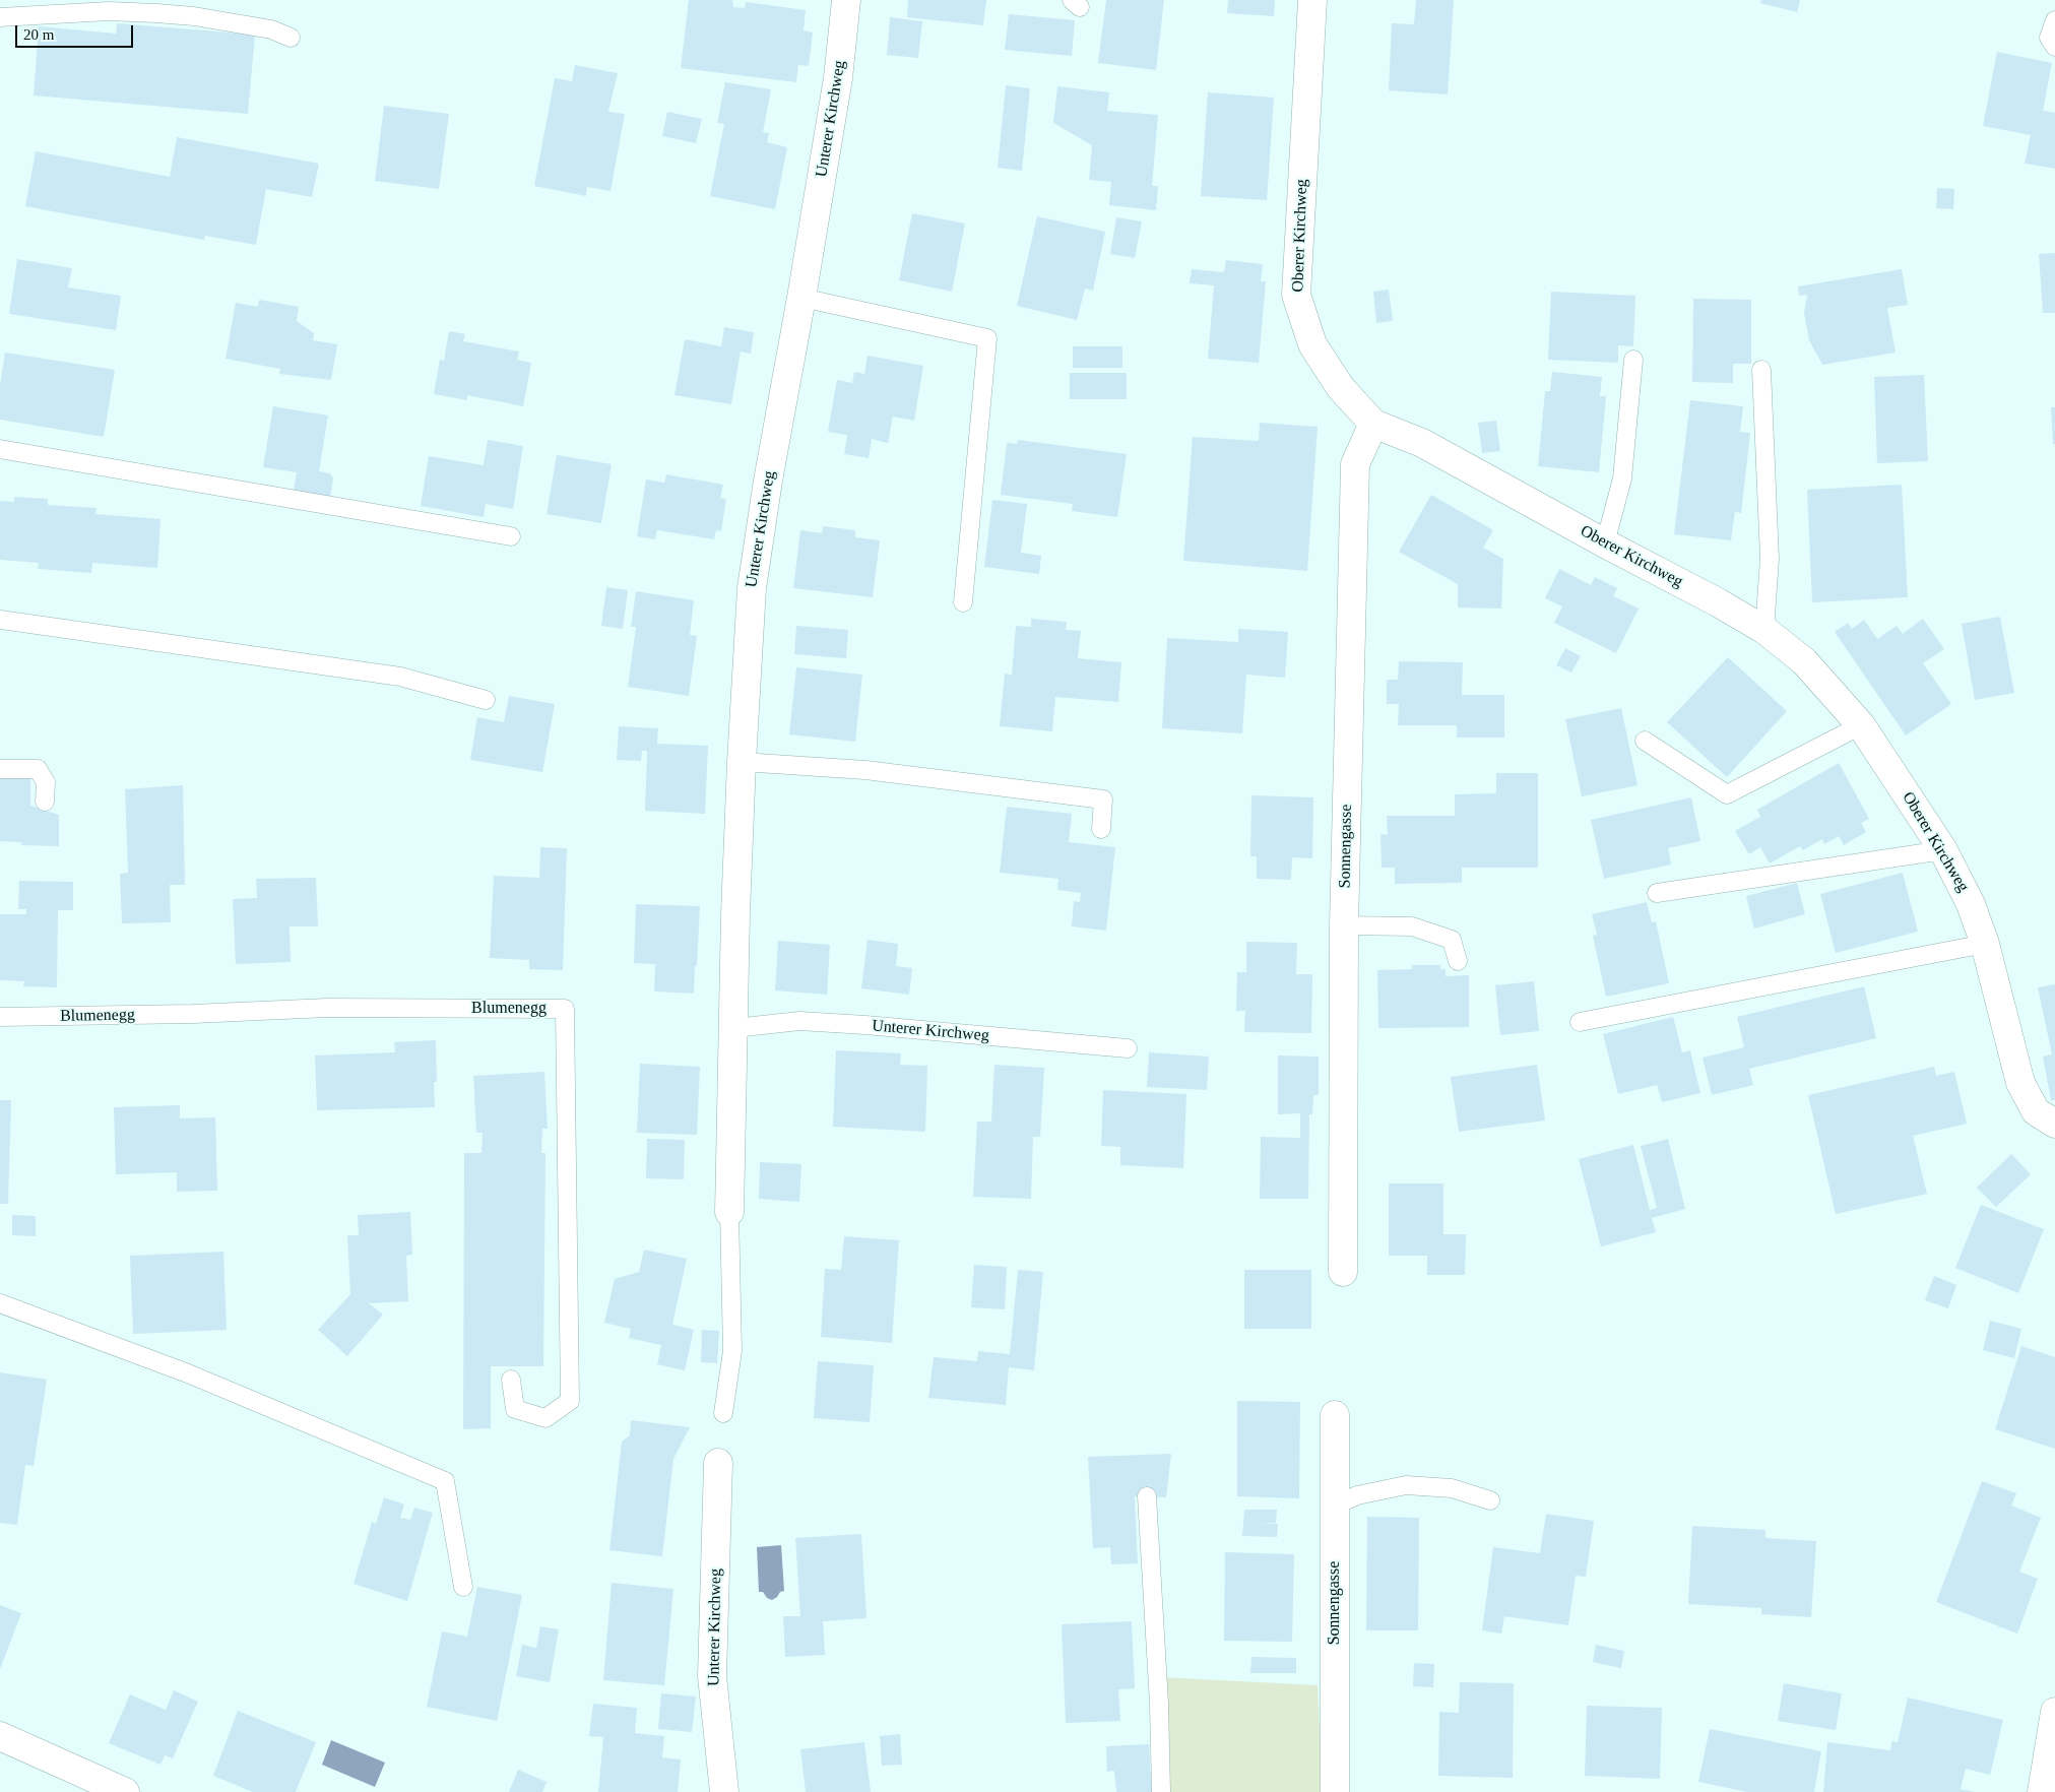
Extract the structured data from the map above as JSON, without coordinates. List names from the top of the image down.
{
  "streets": {
    "street": ["Unterer Kirchweg", "Oberer Kirchweg", "Sonnengasse"],
    "lane": ["Blumenegg"]
  },
  "crossings": [
    ["Oberer Kirchweg", "Sonnengasse"]
  ],
  "scale_bar": "20 m"
}
